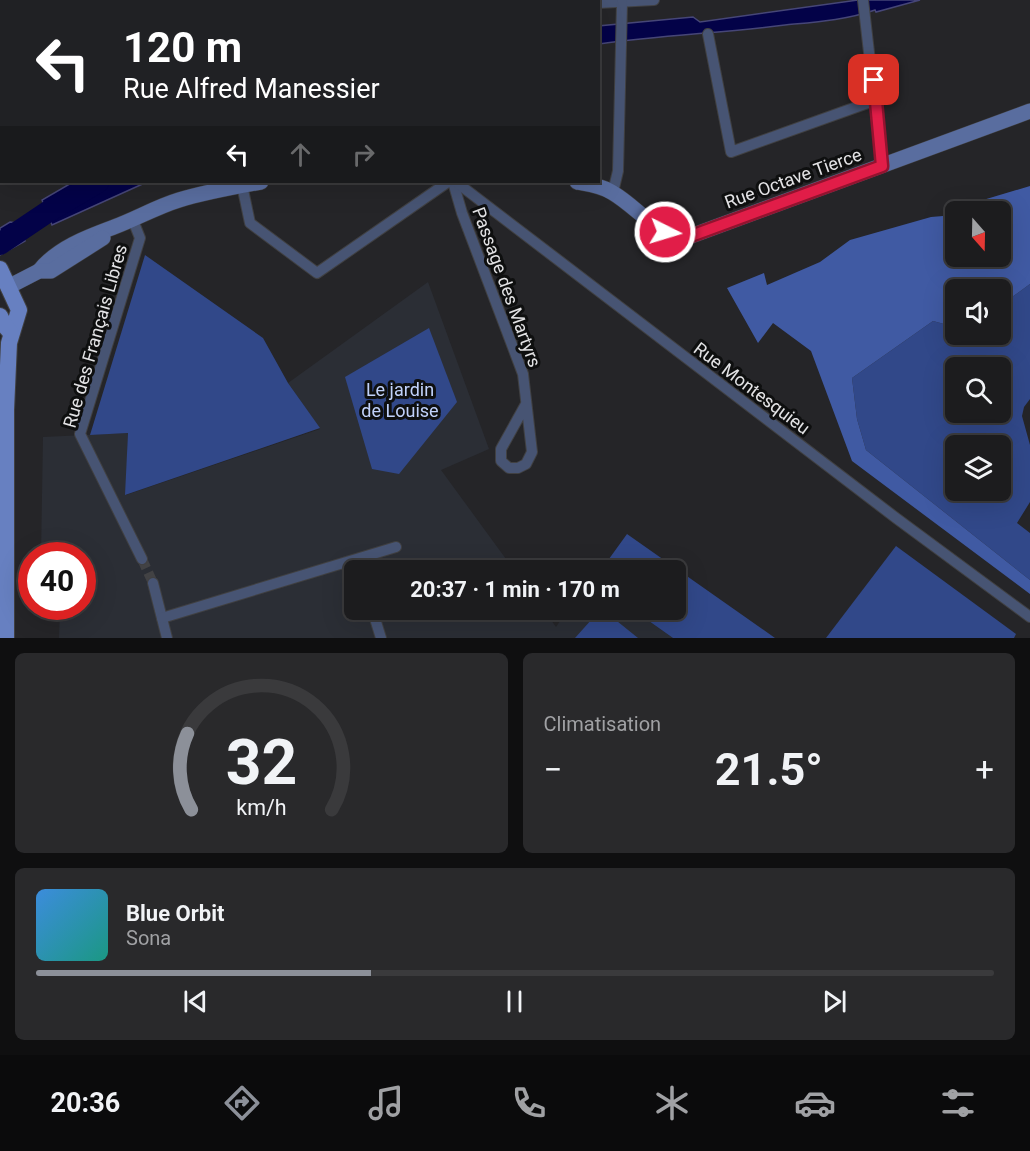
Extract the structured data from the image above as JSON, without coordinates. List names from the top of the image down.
{
  "streets": {
    "street": [
      "Rue Octave Tierce",
      "Passage des Martyrs",
      "Rue des Français Libres",
      "Rue Montesquieu"
    ]
  },
  "parks": ["Le jardin de Louise"],
  "north": "bottom",
  "page": {
    "turn": ["120 m", "Rue Alfred Manessier"],
    "limit": "40",
    "trip": "20:37 · 1 min · 170 m",
    "tile": "Climatisation",
    "heat": ["−", "21.5°", "+"],
    "song": ["Blue Orbit", "Sona"],
    "tabs": "20:36",
    "gauge": ["32", "km/h"]
  }
}
